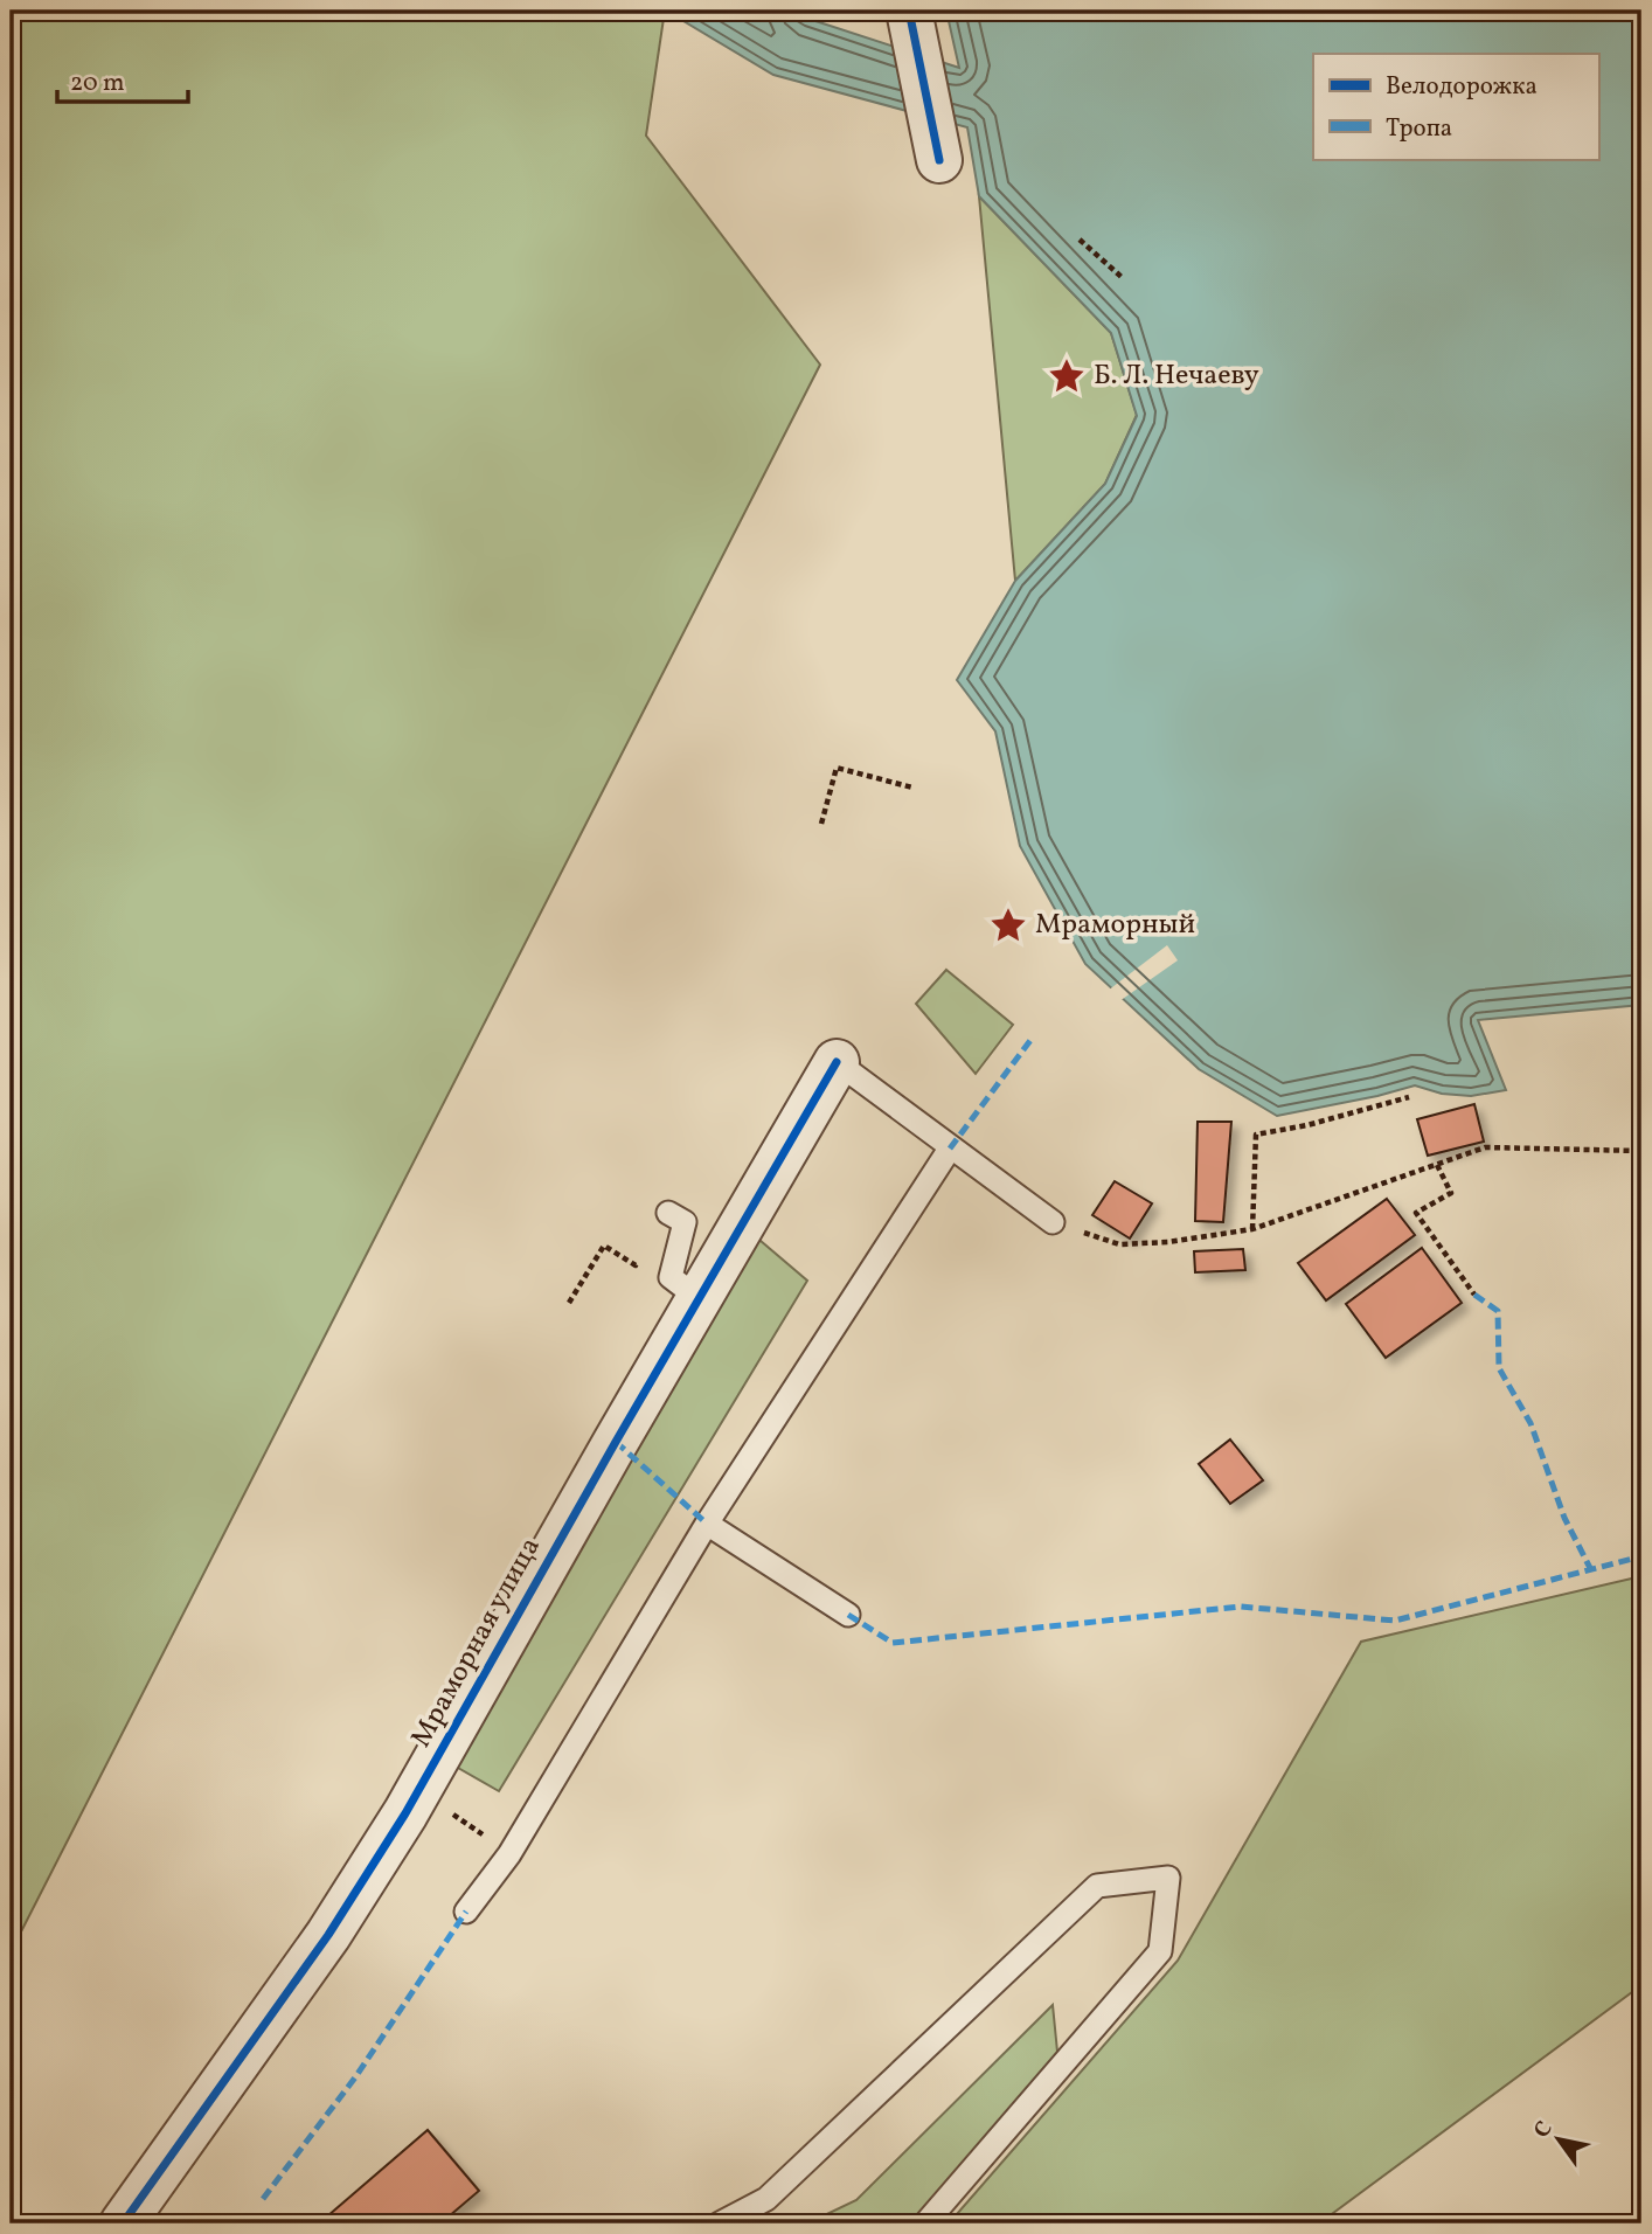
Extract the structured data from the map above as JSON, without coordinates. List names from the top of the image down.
{
  "streets": {
    "street": ["Мраморная улица"]
  },
  "places": {
    "place": ["Б. Л. Нечаеву", "Мраморный"]
  },
  "legend": ["Велодорожка", "Тропа"],
  "scale_bar": "20 m",
  "north": "top left"
}
